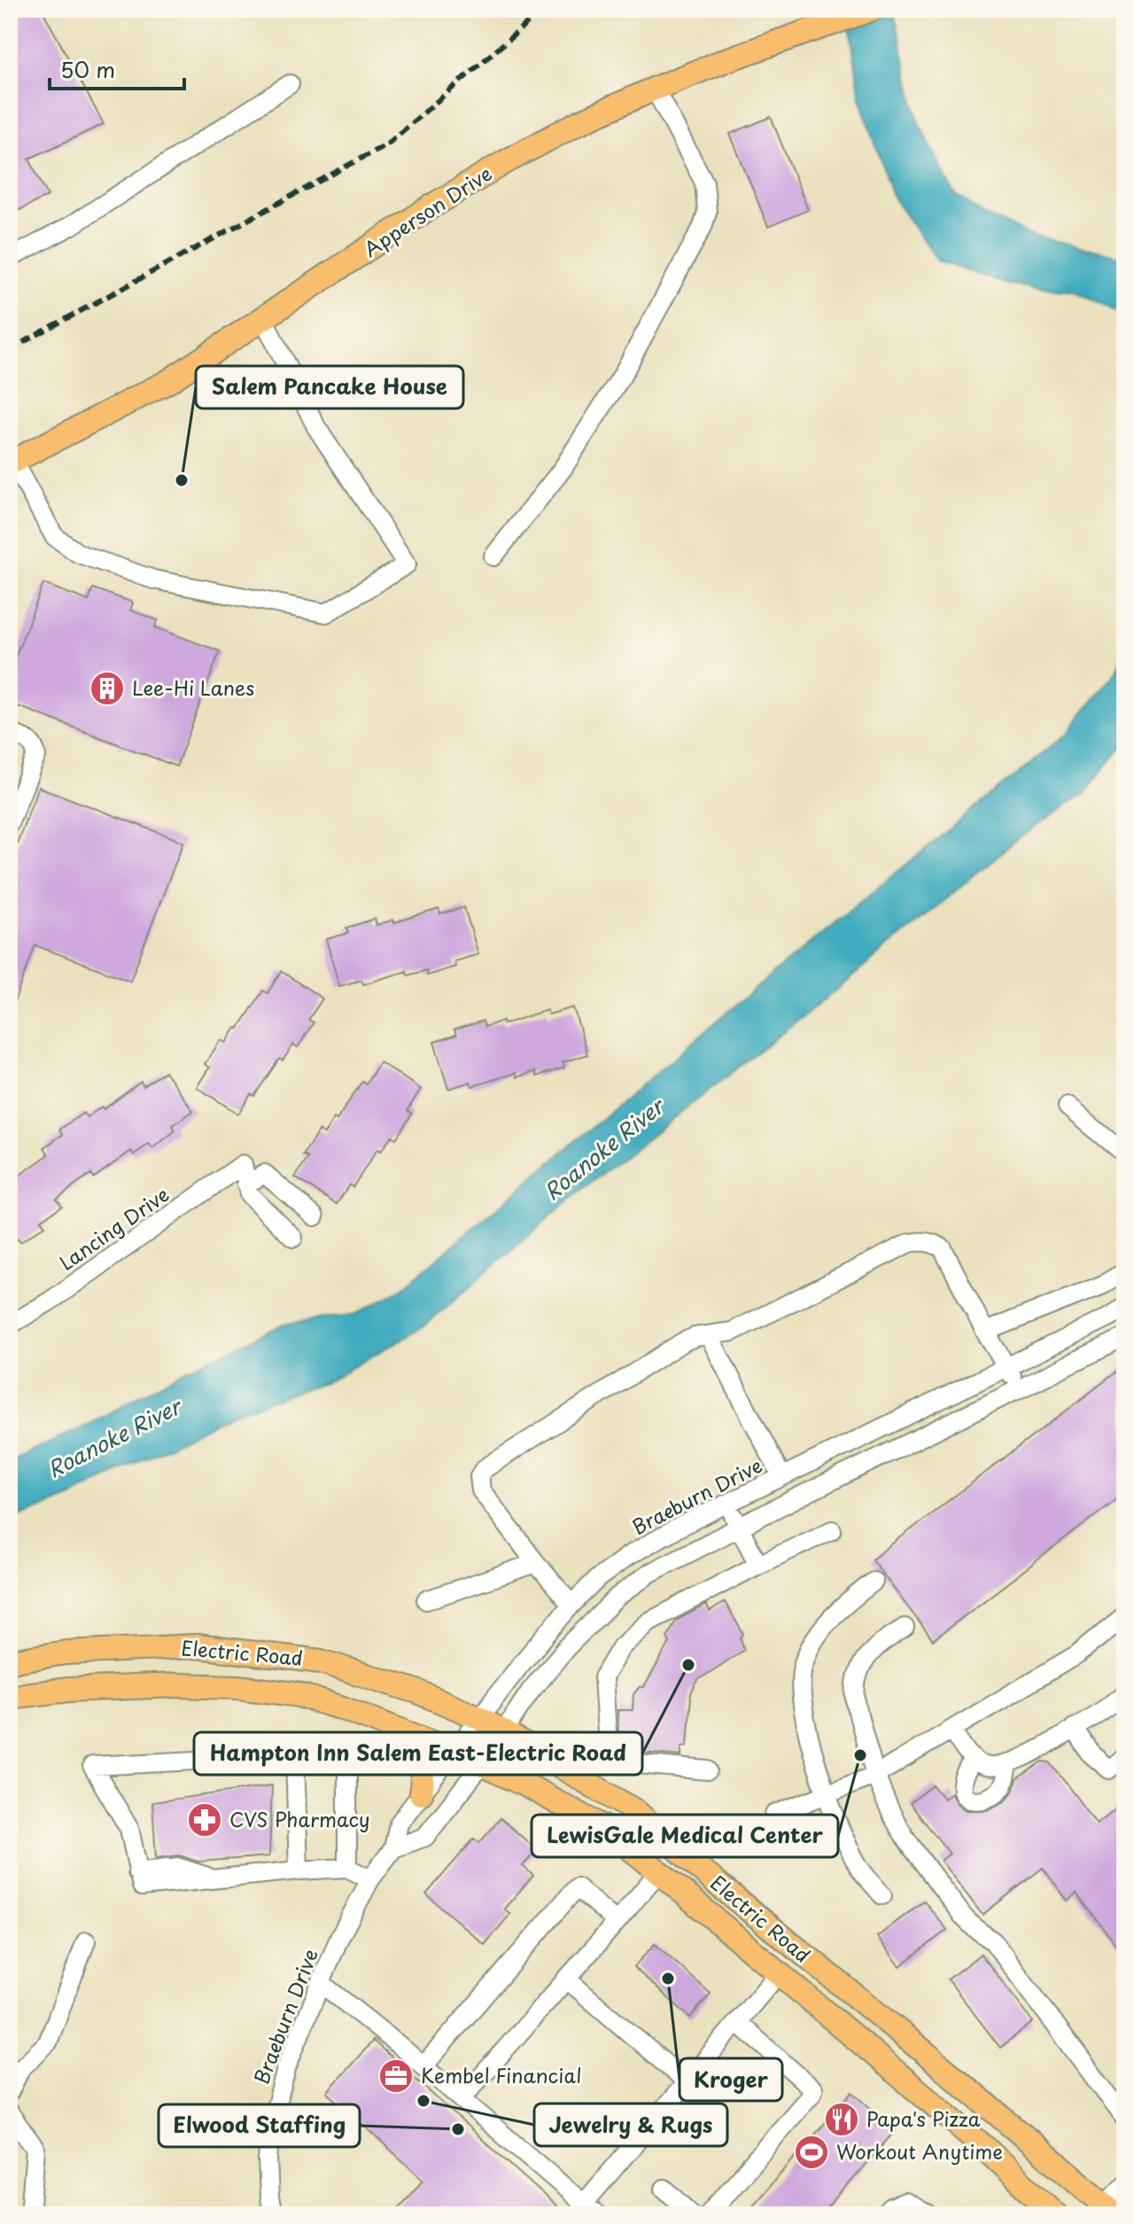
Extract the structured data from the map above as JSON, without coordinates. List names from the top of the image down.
{
  "streets": {
    "main road": ["Apperson Drive", "Electric Road"],
    "street": ["Lancing Drive", "Braeburn Drive"]
  },
  "crossings": [
    ["Braeburn Drive", "Electric Road"]
  ],
  "water": ["Roanoke River"],
  "places": {
    "other": [
      "Salem Pancake House",
      "Hampton Inn Salem East-Electric Road",
      "LewisGale Medical Center",
      "Kroger",
      "Jewelry & Rugs",
      "Elwood Staffing"
    ],
    "building": ["Lee-Hi Lanes"],
    "pharmacy": ["CVS Pharmacy"],
    "office": ["Kembel Financial"],
    "restaurant": ["Papa's Pizza"],
    "sports": ["Workout Anytime"]
  },
  "scale_bar": "50 m"
}
